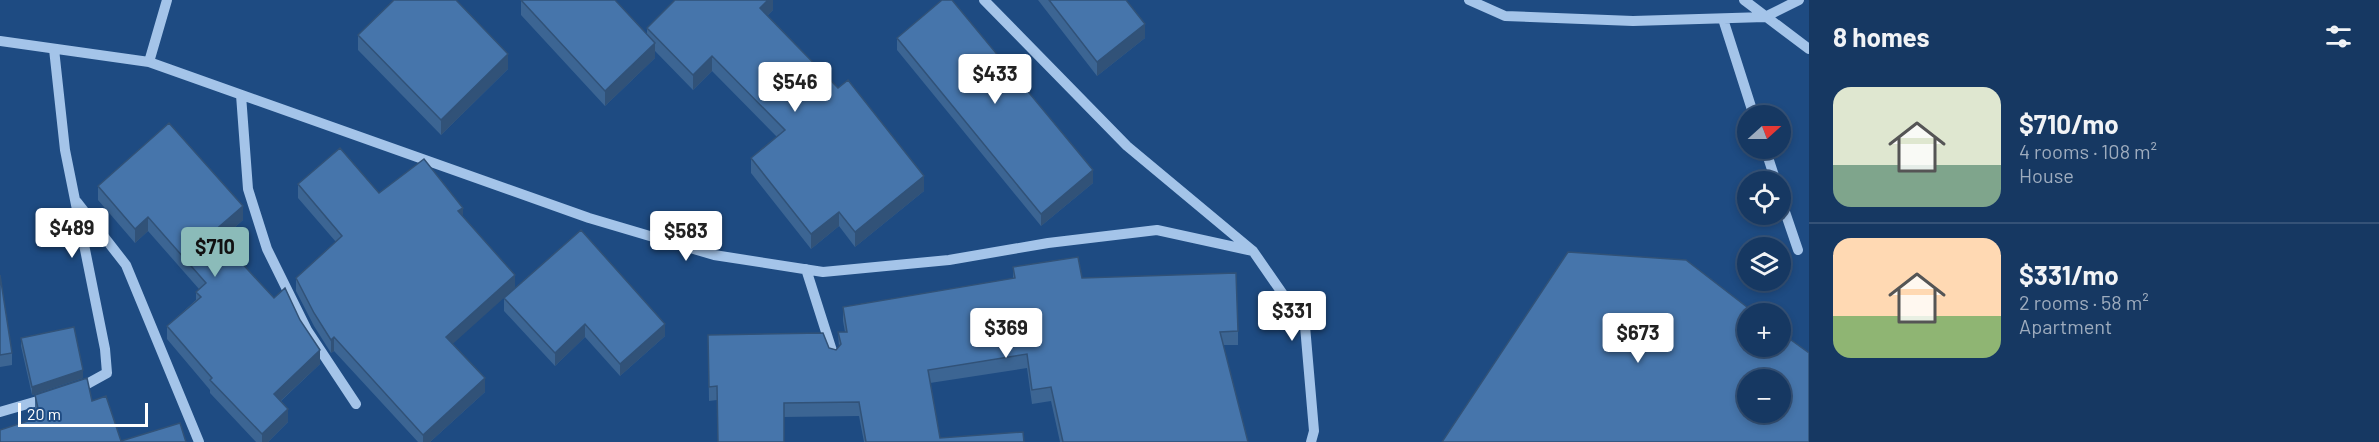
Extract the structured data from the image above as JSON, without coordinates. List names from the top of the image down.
{
  "scale_bar": "20 m",
  "north": "right",
  "page": {
    "heading": "8 homes",
    "price": [
      "$433",
      "$546",
      "$489",
      "$583",
      "$710",
      "$331",
      "$369",
      "$673"
    ],
    "list": [
      {
        "name": "$710/mo",
        "note": "4 rooms · 108 m² · House"
      },
      {
        "name": "$331/mo",
        "note": "2 rooms · 58 m² · Apartment"
      }
    ],
    "map_buttons": ["+", "−"],
    "scale": "20 m"
  }
}
